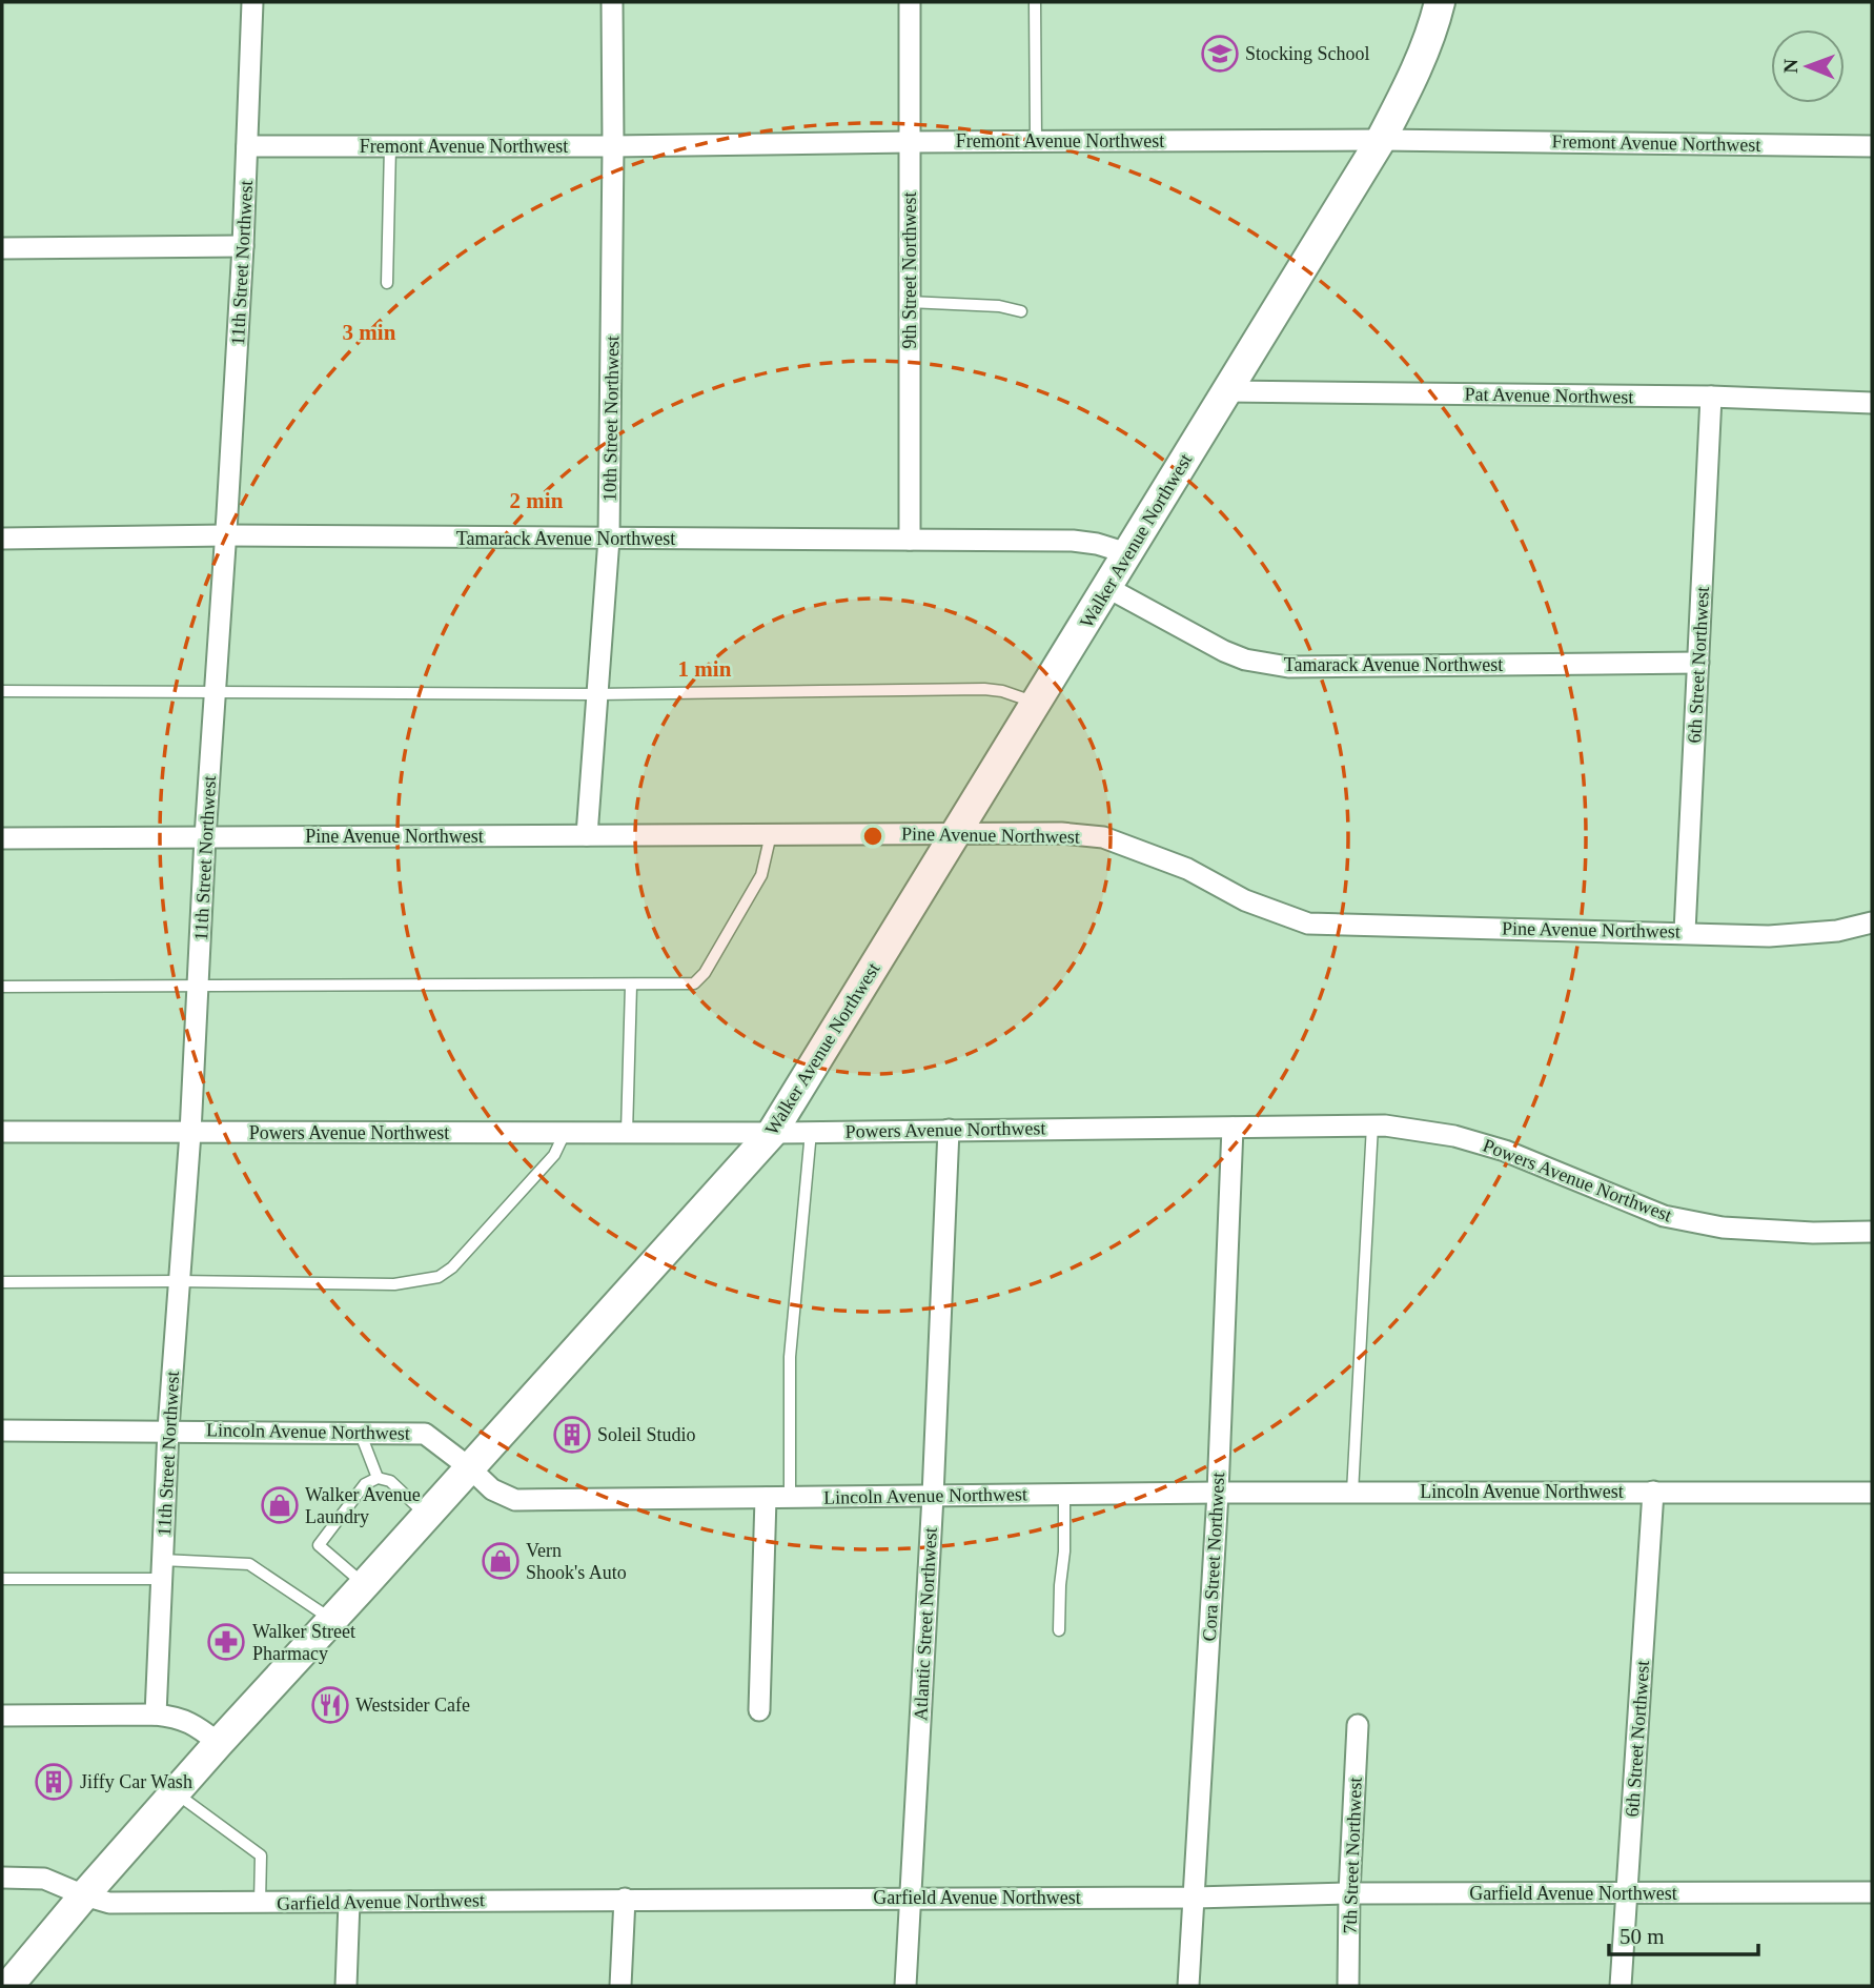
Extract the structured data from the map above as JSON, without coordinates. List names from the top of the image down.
{
  "streets": {
    "main road": ["Walker Avenue Northwest"],
    "street": [
      "Fremont Avenue Northwest",
      "11th Street Northwest",
      "9th Street Northwest",
      "Pat Avenue Northwest",
      "10th Street Northwest",
      "Tamarack Avenue Northwest",
      "6th Street Northwest",
      "Pine Avenue Northwest",
      "Powers Avenue Northwest",
      "Lincoln Avenue Northwest",
      "Cora Street Northwest",
      "Atlantic Street Northwest",
      "7th Street Northwest",
      "Garfield Avenue Northwest"
    ]
  },
  "crossings": [
    ["Fremont Avenue Northwest", "11th Street Northwest"],
    ["Fremont Avenue Northwest", "9th Street Northwest"],
    ["Fremont Avenue Northwest", "10th Street Northwest"],
    ["Fremont Avenue Northwest", "Walker Avenue Northwest"],
    ["11th Street Northwest", "Tamarack Avenue Northwest"],
    ["11th Street Northwest", "Pine Avenue Northwest"],
    ["11th Street Northwest", "Powers Avenue Northwest"],
    ["11th Street Northwest", "Lincoln Avenue Northwest"],
    ["9th Street Northwest", "Tamarack Avenue Northwest"],
    ["Pat Avenue Northwest", "Walker Avenue Northwest"],
    ["Pat Avenue Northwest", "6th Street Northwest"],
    ["10th Street Northwest", "Tamarack Avenue Northwest"],
    ["10th Street Northwest", "Pine Avenue Northwest"],
    ["Tamarack Avenue Northwest", "Walker Avenue Northwest"],
    ["Tamarack Avenue Northwest", "6th Street Northwest"],
    ["Walker Avenue Northwest", "Pine Avenue Northwest"],
    ["Walker Avenue Northwest", "Powers Avenue Northwest"],
    ["Walker Avenue Northwest", "Lincoln Avenue Northwest"],
    ["Walker Avenue Northwest", "Garfield Avenue Northwest"],
    ["6th Street Northwest", "Pine Avenue Northwest"],
    ["6th Street Northwest", "Lincoln Avenue Northwest"],
    ["6th Street Northwest", "Garfield Avenue Northwest"],
    ["Powers Avenue Northwest", "Cora Street Northwest"],
    ["Powers Avenue Northwest", "Atlantic Street Northwest"],
    ["Lincoln Avenue Northwest", "Cora Street Northwest"],
    ["Lincoln Avenue Northwest", "Atlantic Street Northwest"],
    ["Cora Street Northwest", "Garfield Avenue Northwest"],
    ["Atlantic Street Northwest", "Garfield Avenue Northwest"],
    ["7th Street Northwest", "Garfield Avenue Northwest"]
  ],
  "places": {
    "school or university": ["Stocking School"],
    "building": ["Soleil Studio", "Jiffy Car Wash"],
    "shop": ["Walker Avenue Laundry", "Vern Shook's Auto"],
    "pharmacy": ["Walker Street Pharmacy"],
    "restaurant": ["Westsider Cafe"]
  },
  "scale_bar": "50 m",
  "north": "left",
  "rings": ["3 min", "2 min", "1 min"]
}
